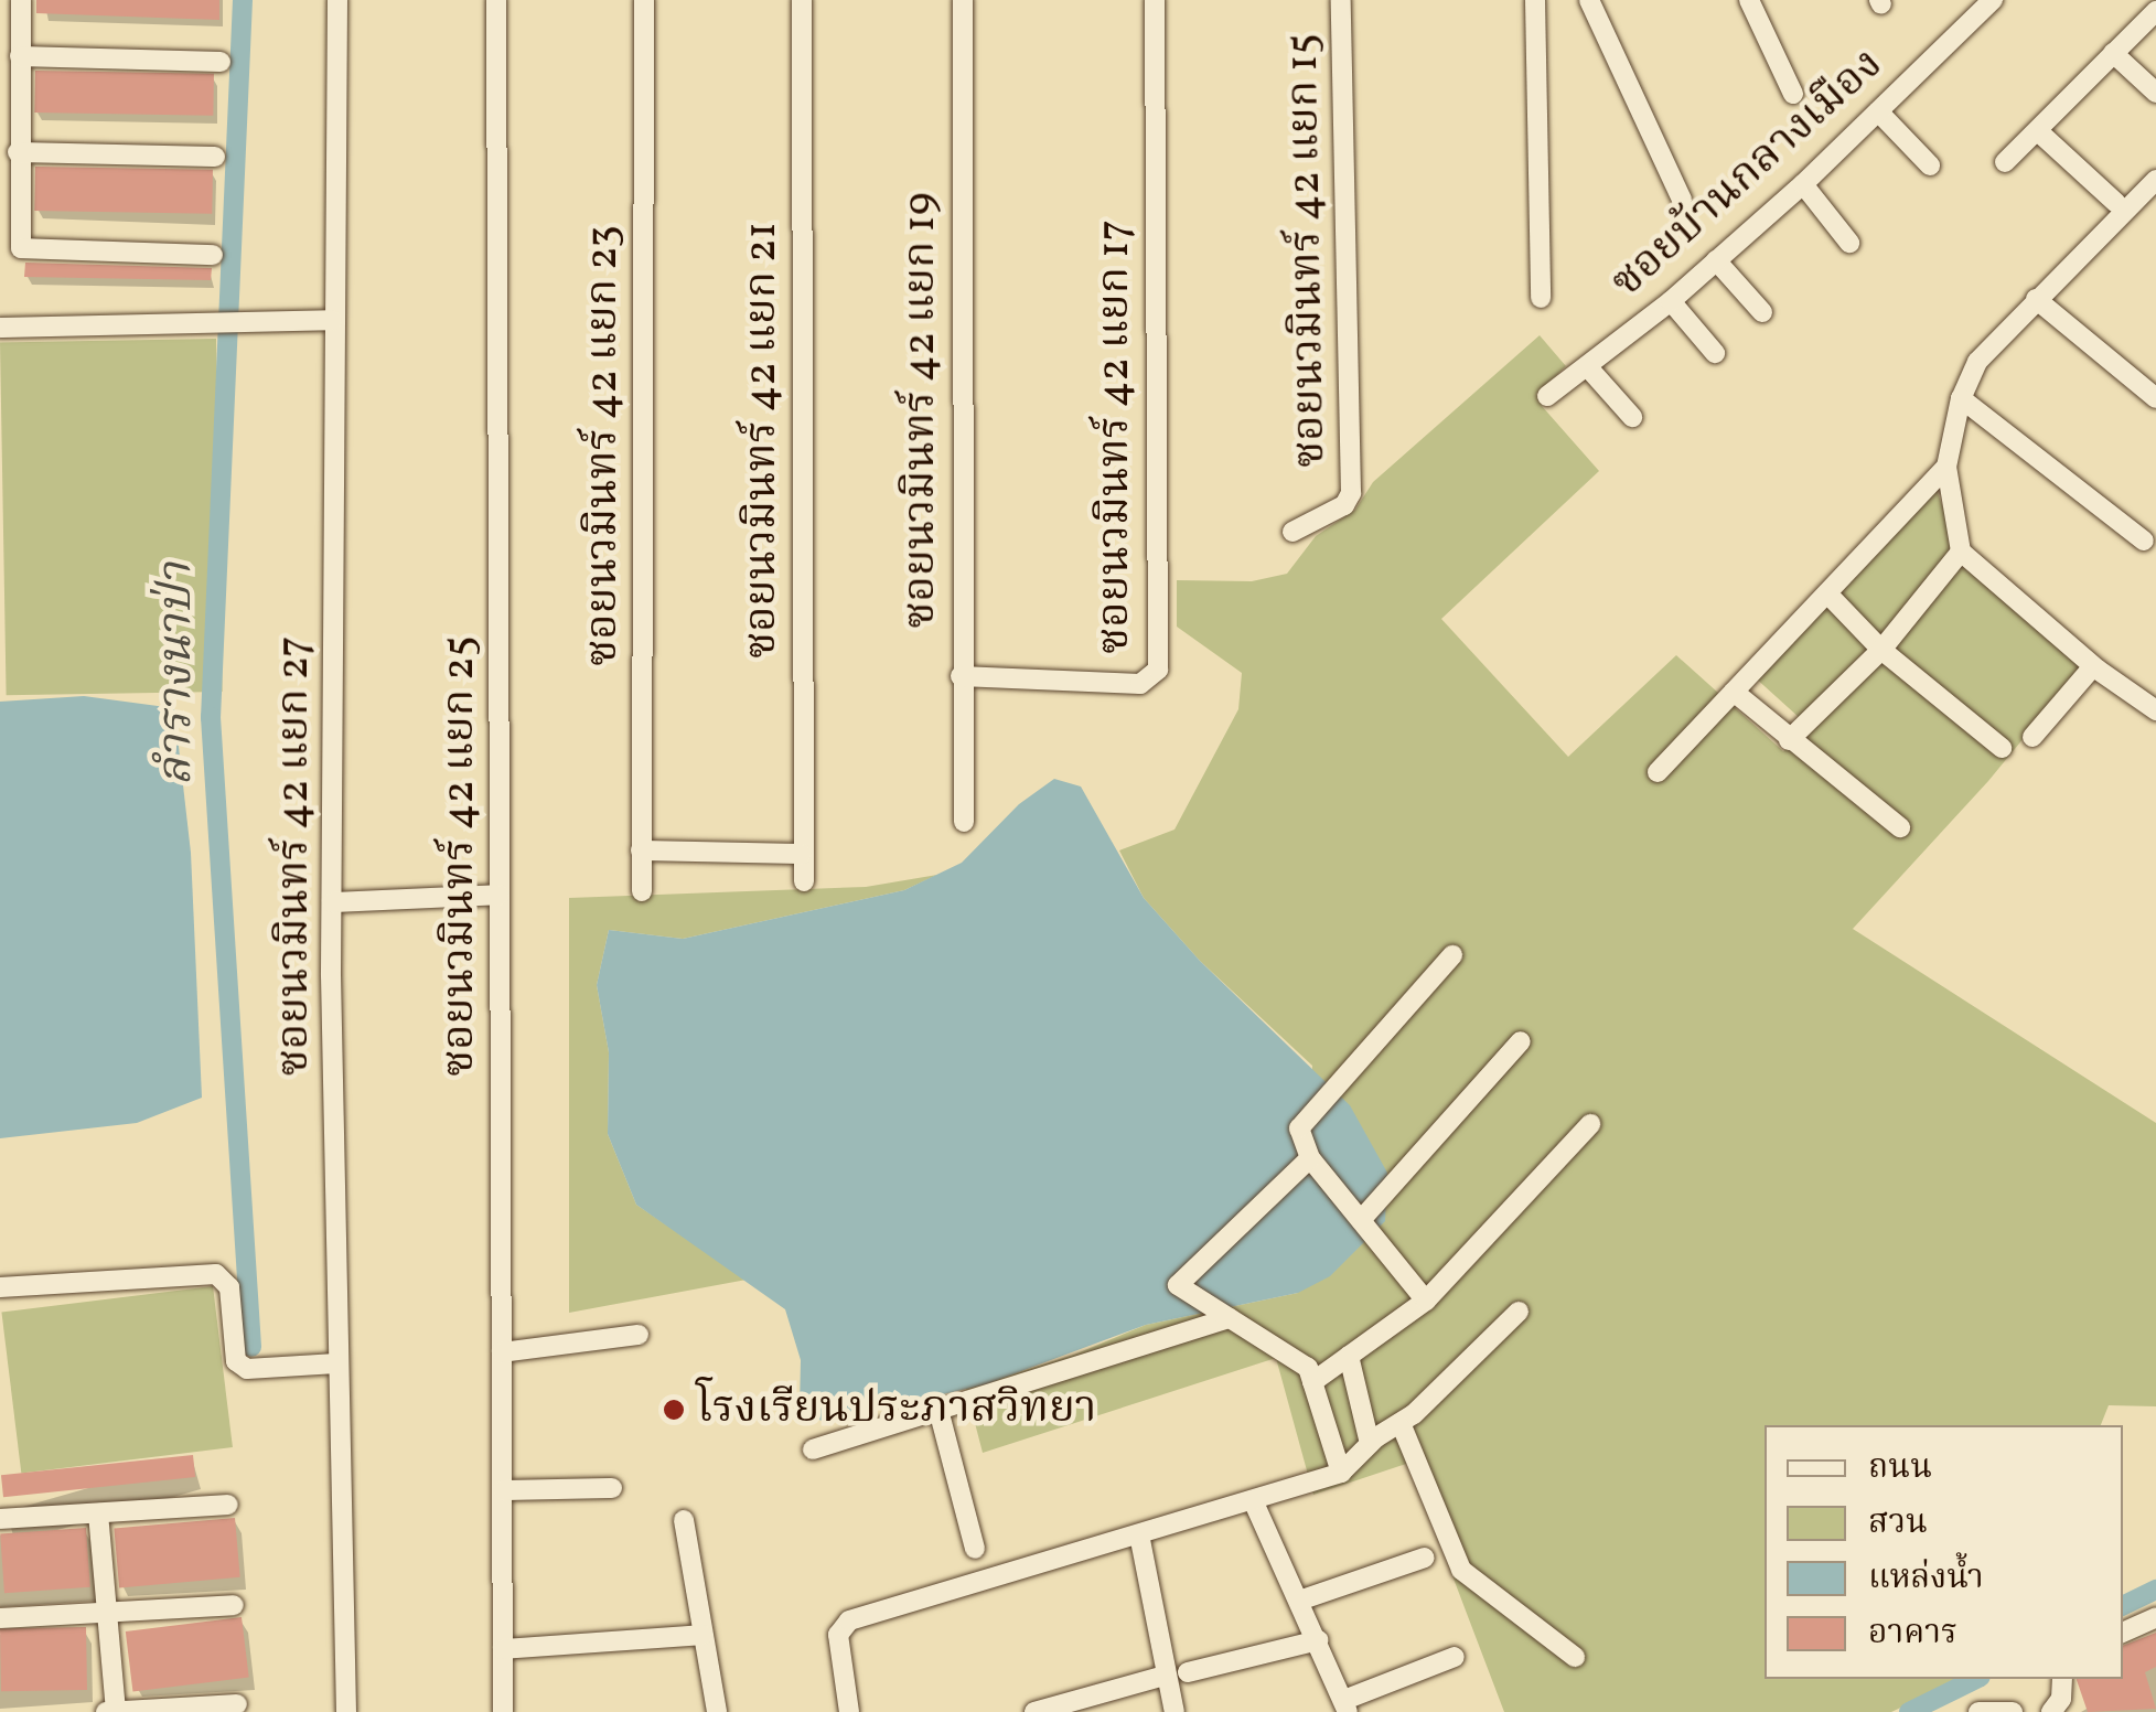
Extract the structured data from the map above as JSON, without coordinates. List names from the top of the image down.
{
  "streets": {
    "street": [
      "ซอยบ้านกลางเมือง",
      "ซอยนวมินทร์ 42 แยก 15",
      "ซอยนวมินทร์ 42 แยก 19",
      "ซอยนวมินทร์ 42 แยก 17",
      "ซอยนวมินทร์ 42 แยก 21",
      "ซอยนวมินทร์ 42 แยก 23",
      "ซอยนวมินทร์ 42 แยก 27",
      "ซอยนวมินทร์ 42 แยก 25"
    ]
  },
  "crossings": [
    ["ซอยนวมินทร์ 42 แยก 19", "ซอยนวมินทร์ 42 แยก 17"]
  ],
  "water": ["ลำรางนาป่า"],
  "places": ["โรงเรียนประภาสวิทยา"],
  "legend": [
    "ถนน",
    "สวน",
    "แหล่งน้ำ",
    "อาคาร"
  ]
}
